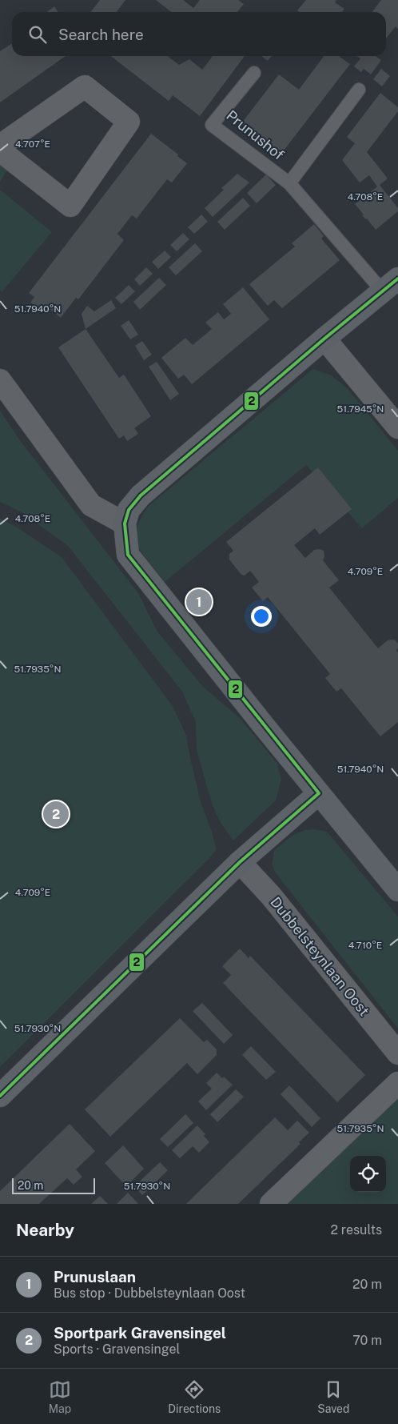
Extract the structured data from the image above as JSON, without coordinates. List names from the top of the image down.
{
  "streets": {
    "street": ["Dubbelsteynlaan Oost"],
    "lane": ["Prunushof"]
  },
  "lines": ["transit line 2"],
  "scale_bar": "20 m",
  "page": {
    "search": "Search here",
    "pins": ["1", "2"],
    "scale": "20 m",
    "heading": ["Nearby", "2 results"],
    "list": [
      {
        "mark": "1",
        "name": "Prunuslaan",
        "note": "Bus stop · Dubbelsteynlaan Oost",
        "value": "20 m"
      },
      {
        "mark": "2",
        "name": "Sportpark Gravensingel",
        "note": "Sports · Gravensingel",
        "value": "70 m"
      }
    ],
    "nav": ["Map", "Directions", "Saved"]
  },
  "coordinates": [
    "4.707°E",
    "4.708°E",
    "51.7940°N",
    "51.7945°N",
    "4.709°E",
    "51.7935°N",
    "4.710°E",
    "51.7930°N"
  ]
}
